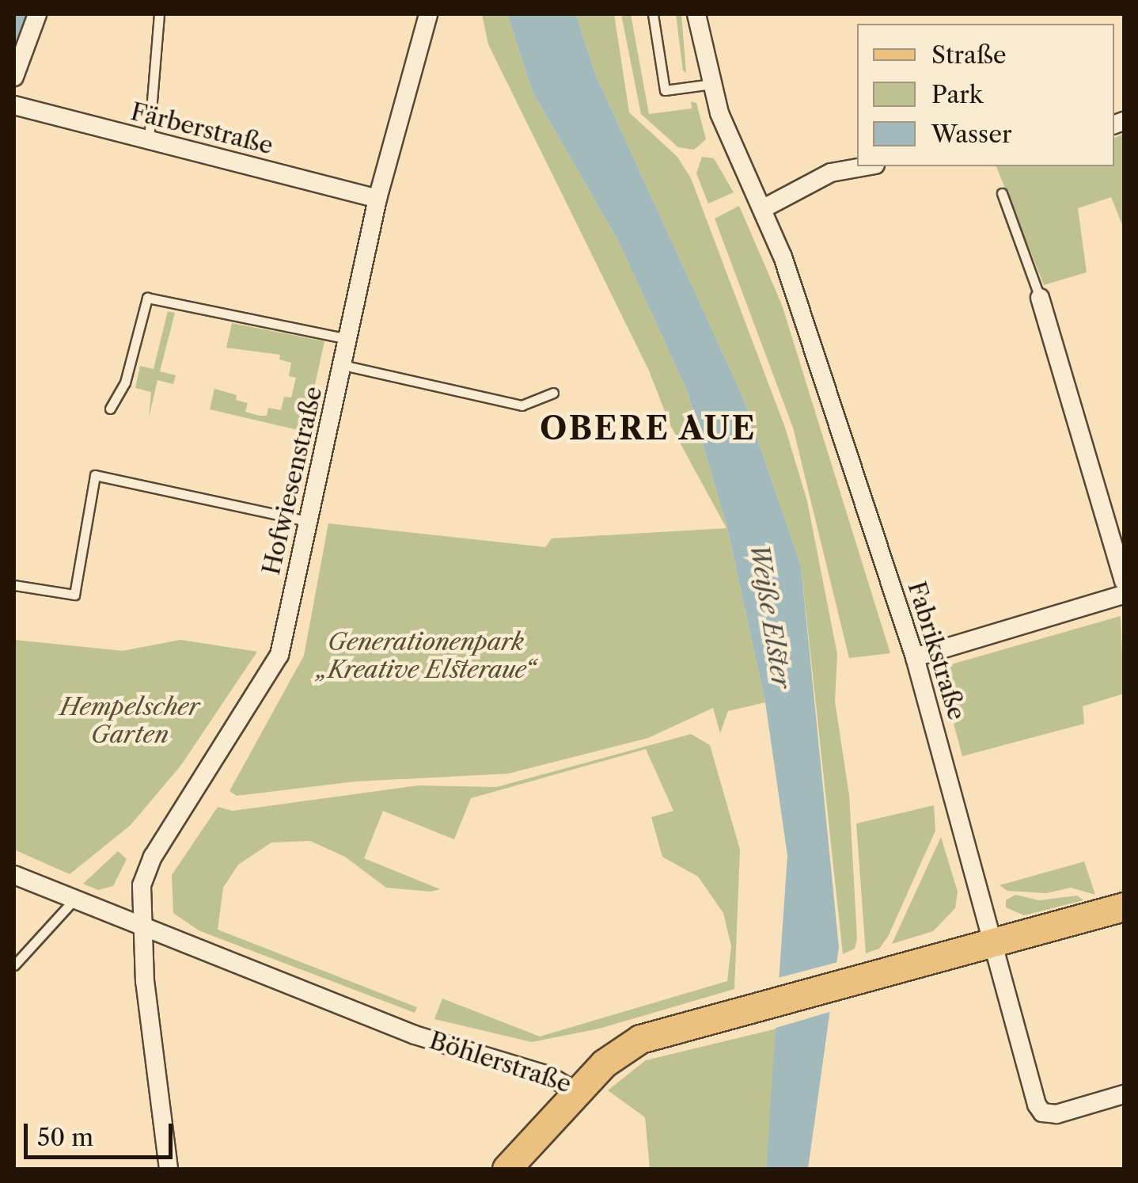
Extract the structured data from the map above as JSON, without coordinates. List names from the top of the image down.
{
  "streets": {
    "main road": ["Böhlerstraße"],
    "street": ["Färberstraße", "Hofwiesenstraße", "Fabrikstraße"]
  },
  "crossings": [
    ["Färberstraße", "Hofwiesenstraße"],
    ["Hofwiesenstraße", "Böhlerstraße"],
    ["Fabrikstraße", "Böhlerstraße"]
  ],
  "districts": ["OBERE AUE"],
  "water": ["Weiße Elster"],
  "parks": ["Generationenpark „Kreative Elsteraue“", "Hempelscher Garten"],
  "legend": ["Straße", "Park", "Wasser"],
  "scale_bar": "50 m"
}
